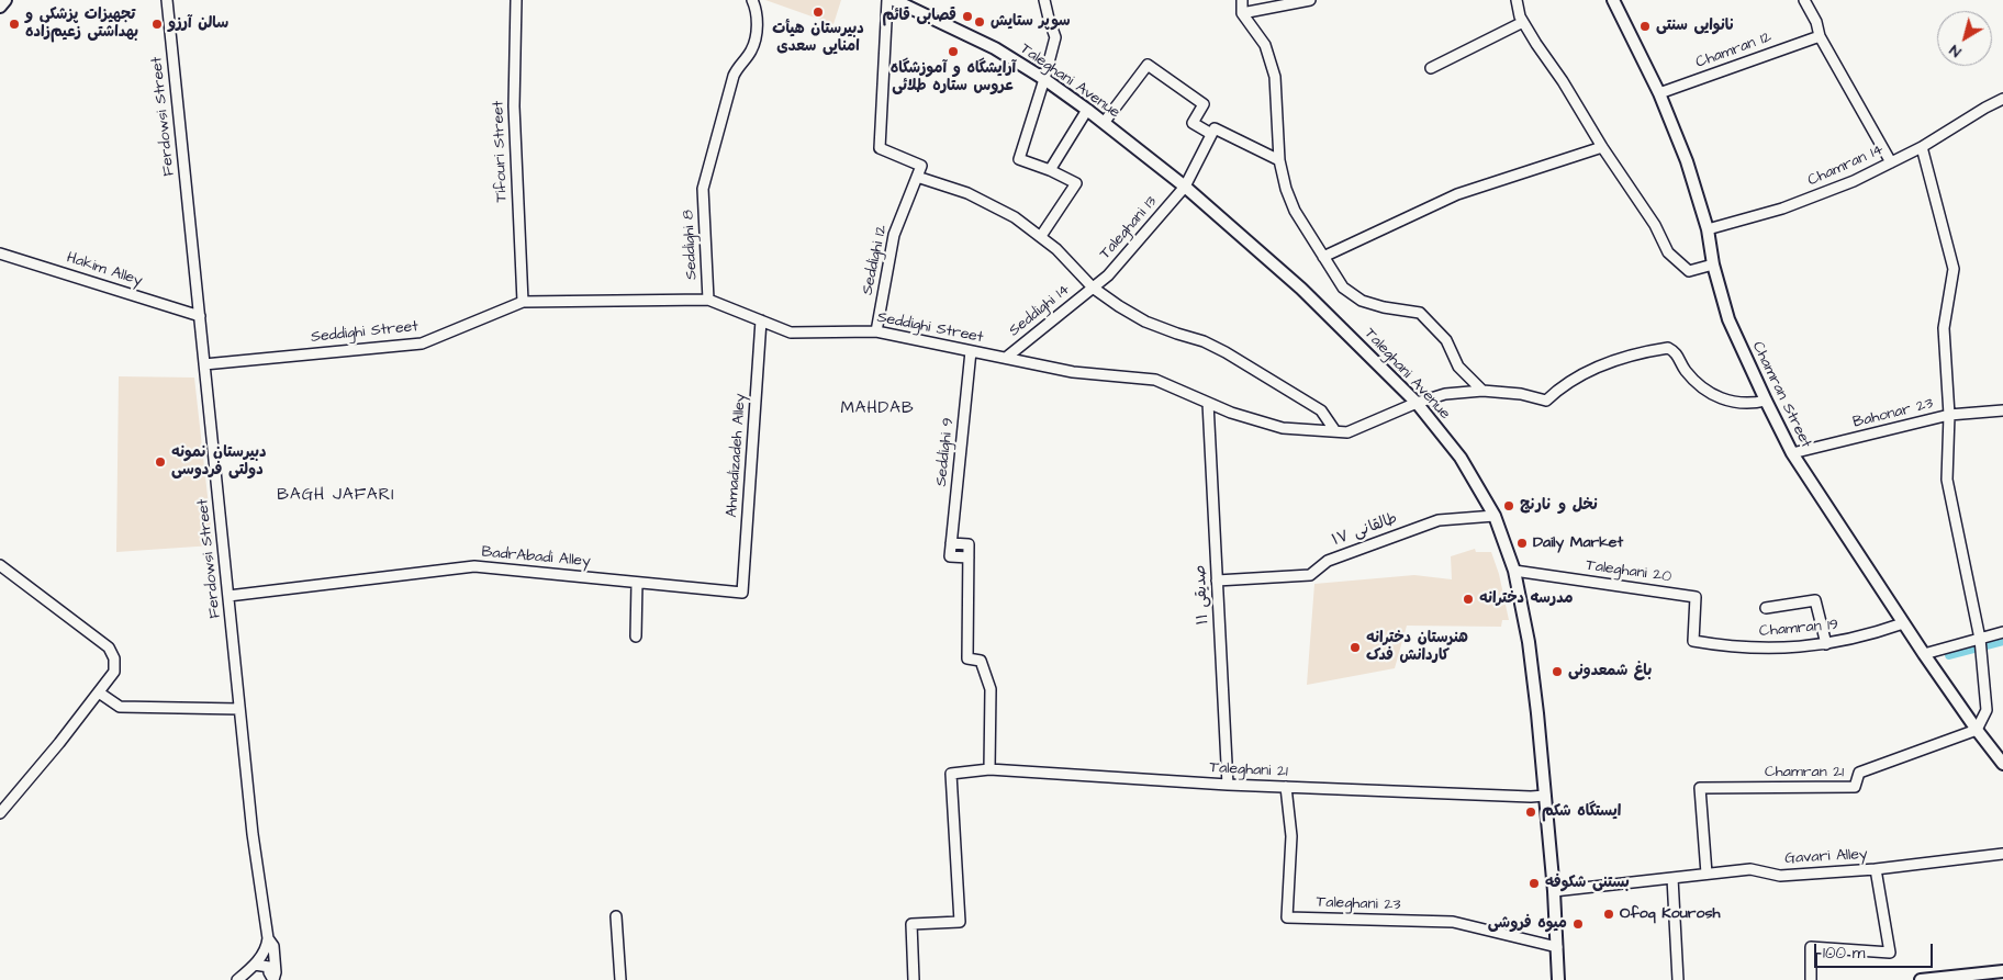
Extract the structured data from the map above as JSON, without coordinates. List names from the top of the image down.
{
  "streets": {
    "main road": ["Taleghani Avenue", "Chamran Street"],
    "street": [
      "Chamran 12",
      "Ferdowsi Street",
      "Tifouri Street",
      "Chamran 14",
      "Taleghani 13",
      "Seddighi 8",
      "Seddighi 12",
      "Hakim Alley",
      "Seddighi 14",
      "Seddighi Street",
      "Bahonar 23",
      "Seddighi 9",
      "Ahmadizadeh Alley",
      "طالقانی ۱۷",
      "BadrAbadi Alley",
      "Taleghani 20",
      "صدیقی ۱۱",
      "Chamran 19",
      "Taleghani 21",
      "Chamran 21",
      "Gavari Alley",
      "Taleghani 23"
    ]
  },
  "crossings": [
    ["Chamran 12", "Chamran Street"],
    ["Taleghani Avenue", "Taleghani 13"],
    ["Taleghani Avenue", "Seddighi Street"],
    ["Taleghani Avenue", "طالقانی ۱۷"],
    ["Taleghani Avenue", "Taleghani 20"],
    ["Taleghani Avenue", "Taleghani 21"],
    ["Taleghani Avenue", "Gavari Alley"],
    ["Taleghani Avenue", "Taleghani 23"],
    ["Ferdowsi Street", "Hakim Alley"],
    ["Ferdowsi Street", "Seddighi Street"],
    ["Ferdowsi Street", "BadrAbadi Alley"],
    ["Tifouri Street", "Seddighi Street"],
    ["Chamran 14", "Chamran Street"],
    ["Taleghani 13", "Seddighi 14"],
    ["Seddighi 8", "Seddighi Street"],
    ["Seddighi 12", "Seddighi Street"],
    ["Seddighi 14", "Seddighi Street"],
    ["Seddighi Street", "Chamran Street"],
    ["Seddighi Street", "Seddighi 9"],
    ["Seddighi Street", "Ahmadizadeh Alley"],
    ["Seddighi Street", "صدیقی ۱۱"],
    ["Chamran Street", "Bahonar 23"],
    ["Chamran Street", "Chamran 19"],
    ["Chamran Street", "Chamran 21"],
    ["Ahmadizadeh Alley", "BadrAbadi Alley"],
    ["طالقانی ۱۷", "صدیقی ۱۱"],
    ["Taleghani 20", "Chamran 19"],
    ["صدیقی ۱۱", "Taleghani 21"],
    ["Taleghani 21", "Taleghani 23"],
    ["Chamran 21", "Gavari Alley"]
  ],
  "districts": ["MAHDAB", "BAGH JAFARI"],
  "places": [
    "دبیرستان هیأت امنایی سعدی",
    "قصابی قائم",
    "سوپر ستایش",
    "تجهیزات پزشکی و بهداشتی زعیم‌زاده",
    "سالن آرزو",
    "نانوایی سنتی",
    "آرایشگاه و آموزشگاه عروس ستاره طلائی",
    "دبیرستان نمونه دولتی فردوسی",
    "نخل و نارنج",
    "Daily Market",
    "مدرسه دخترانه",
    "هنرستان دخترانه کاردانش فدک",
    "باغ شمعدونی",
    "ایستگاه شکم",
    "بستنی شکوفه",
    "Ofoq Kourosh",
    "میوه فروشی"
  ],
  "scale_bar": "100 m",
  "north": "bottom left"
}
